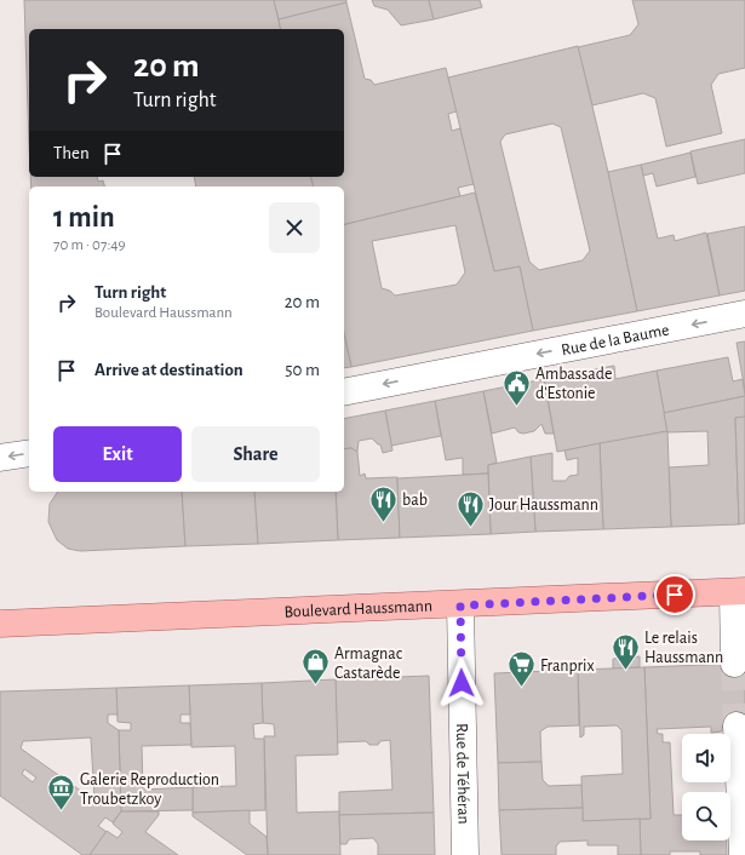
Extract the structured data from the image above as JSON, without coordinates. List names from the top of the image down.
{
  "streets": {
    "main road": ["Boulevard Haussmann"],
    "street": ["Rue de la Baume", "Rue de Téhéran"]
  },
  "crossings": [
    ["Boulevard Haussmann", "Rue de Téhéran"]
  ],
  "one_way": ["Rue de la Baume"],
  "places": {
    "public building": ["Ambassade d'Estonie"],
    "restaurant": ["bab", "Jour Haussmann", "Le relais Haussmann"],
    "shop": ["Armagnac Castarède"],
    "supermarket": ["Franprix"],
    "museum": ["Galerie Reproduction Troubetzkoy"]
  },
  "page": {
    "turn": ["20 m", "Turn right"],
    "then": "Then",
    "heading": ["1 min", "70 m · 07:49"],
    "list": [
      {
        "name": "Turn right",
        "note": "Boulevard Haussmann",
        "value": "20 m"
      },
      {
        "name": "Arrive at destination",
        "value": "50 m"
      }
    ],
    "buttons": ["Exit", "Share"]
  }
}
